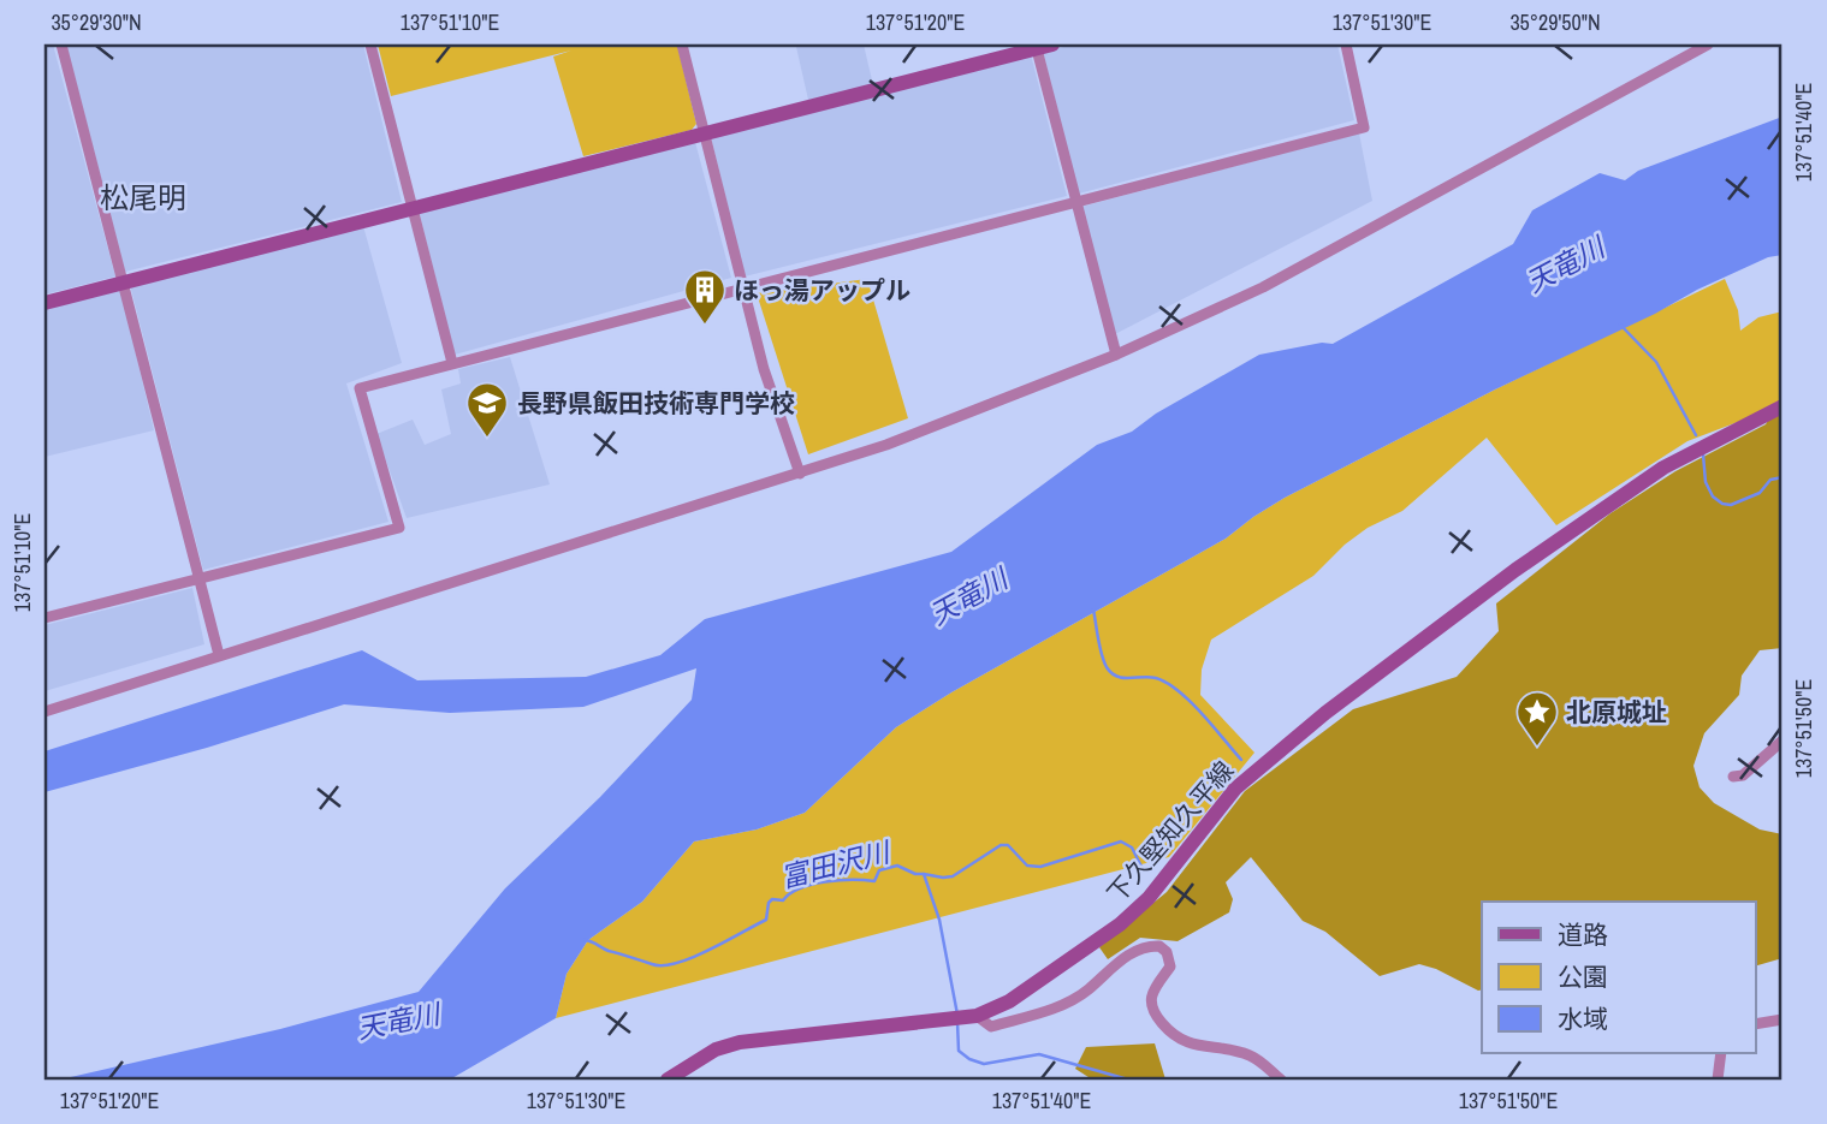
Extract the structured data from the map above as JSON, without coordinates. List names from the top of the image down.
{
  "streets": {
    "main road": ["下久堅知久平線"]
  },
  "districts": ["松尾明"],
  "water": ["天竜川", "富田沢川"],
  "places": {
    "building": ["ほっ湯アップル"],
    "school or university": ["長野県飯田技術専門学校"],
    "place": ["北原城址"]
  },
  "legend": ["道路", "公園", "水域"],
  "coordinates": [
    "35°29'30\"N",
    "137°51'10\"E",
    "137°51'20\"E",
    "137°51'30\"E",
    "35°29'50\"N",
    "137°51'40\"E",
    "137°51'50\"E"
  ]
}
